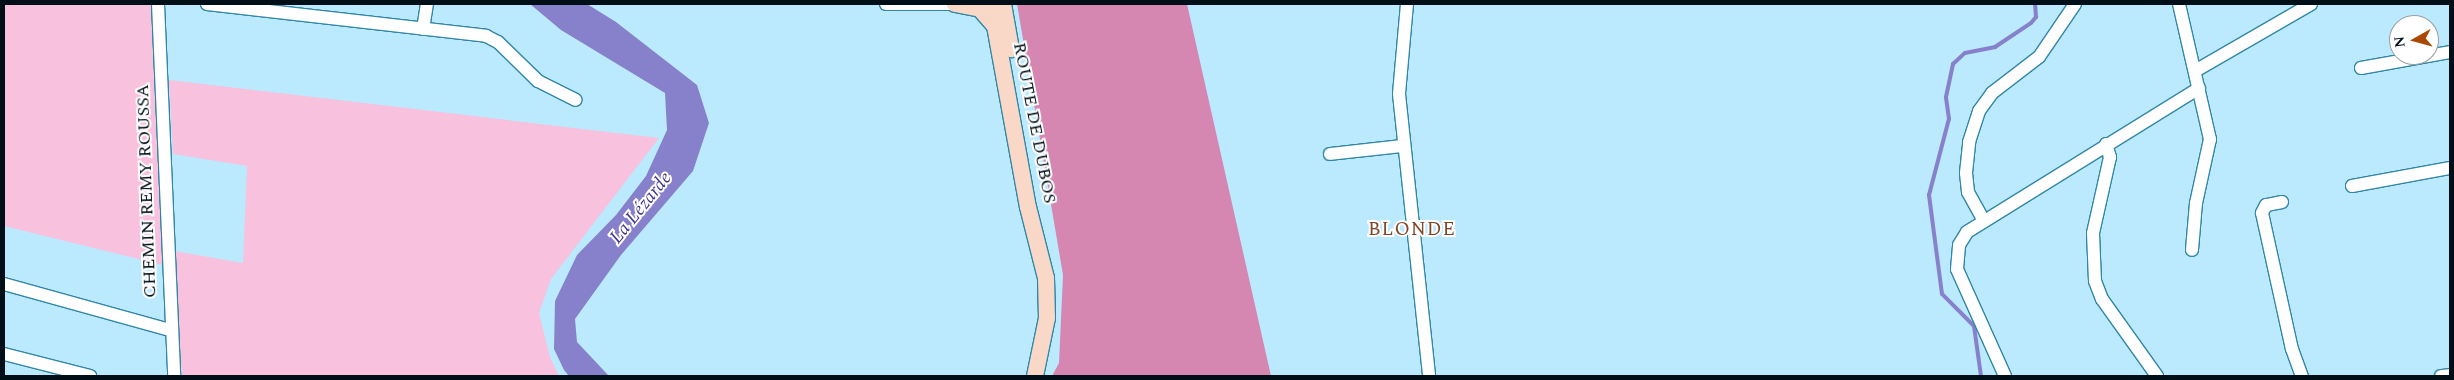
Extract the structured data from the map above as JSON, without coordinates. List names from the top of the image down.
{
  "streets": {
    "main road": ["ROUTE DE DUBOS"],
    "street": ["CHEMIN REMY ROUSSA"]
  },
  "districts": ["BLONDE"],
  "water": ["La Lézarde"],
  "north": "left"
}
